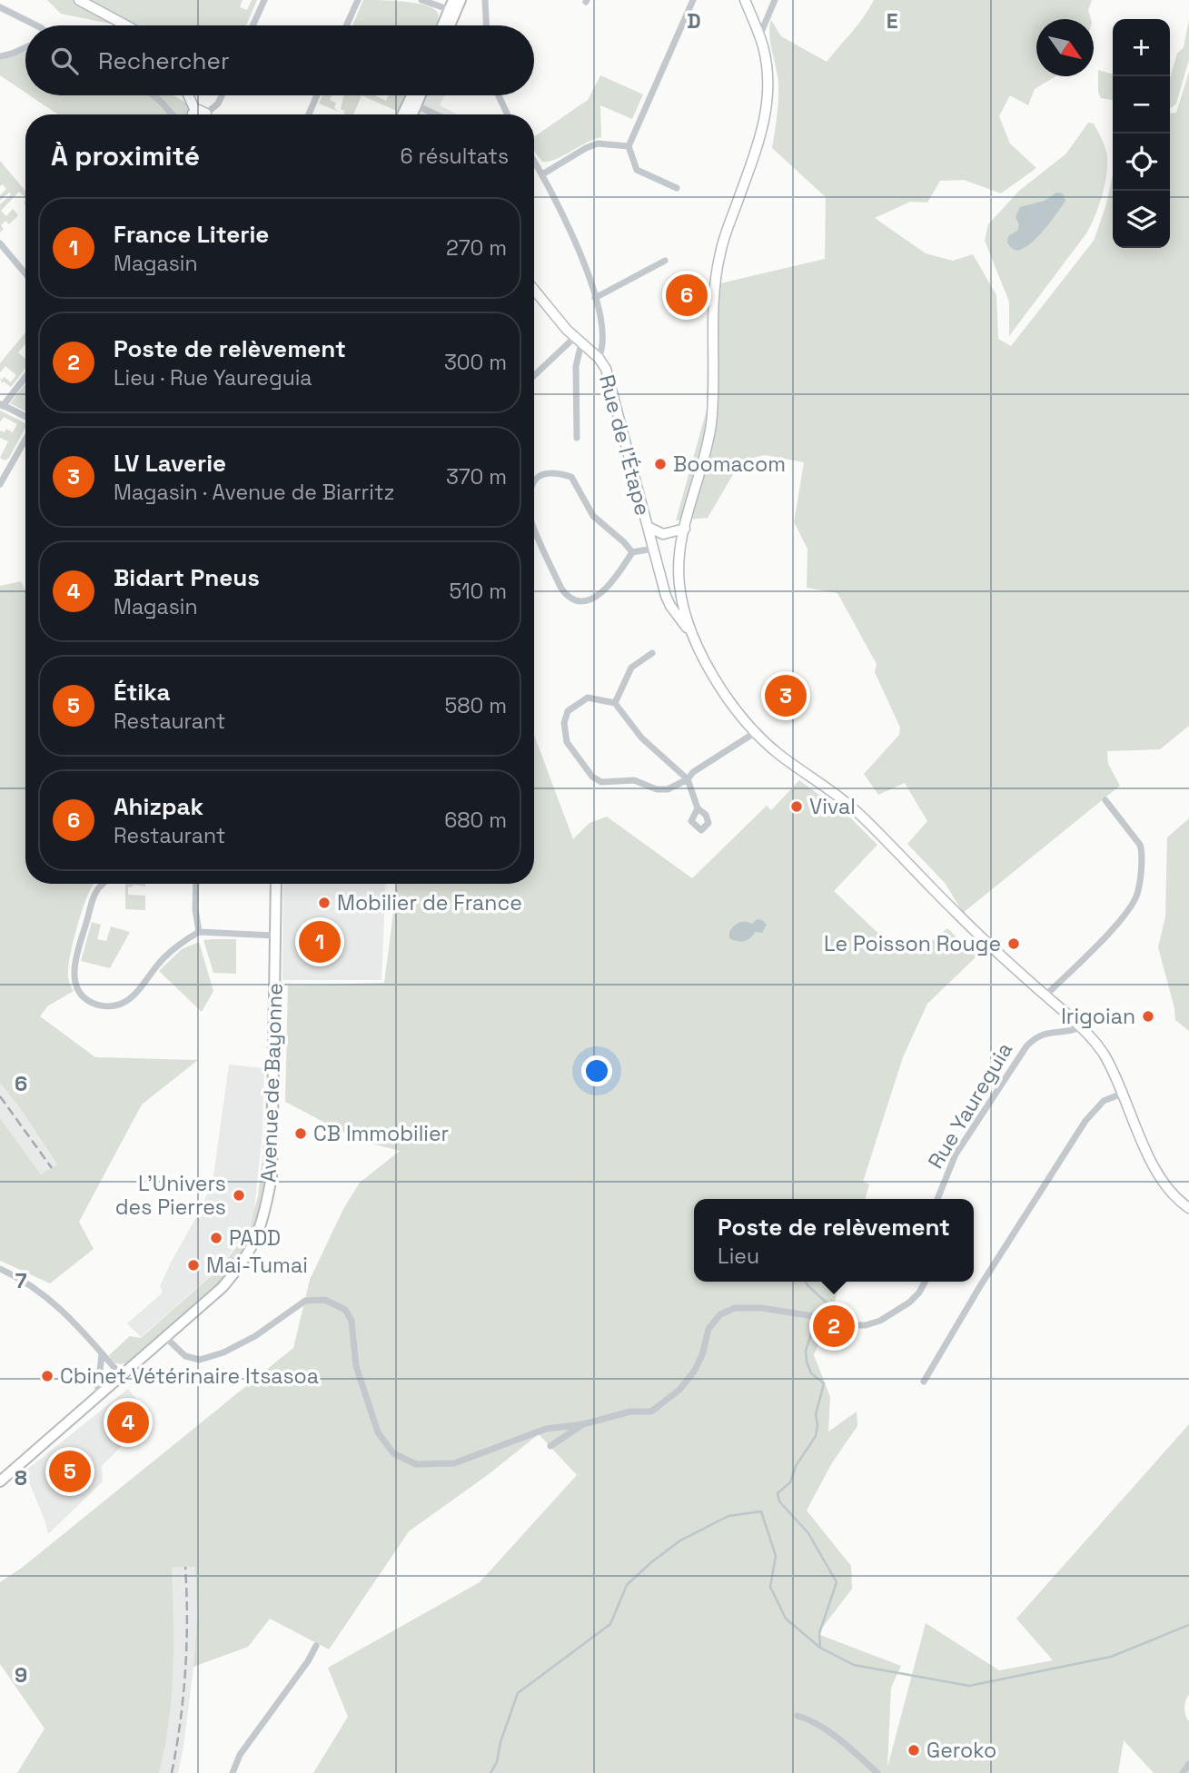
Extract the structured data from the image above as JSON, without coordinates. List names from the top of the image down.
{
  "streets": {
    "main road": ["Rue de l'Étape", "Avenue de Bayonne"],
    "street": ["Rue Yaureguia"]
  },
  "places": [
    "Boomacom",
    "Vival",
    "Mobilier de France",
    "Le Poisson Rouge",
    "Irigoian",
    "CB Immobilier",
    "L'Univers des Pierres",
    "PADD",
    "Mai-Tumai",
    "Cbinet Vétérinaire Itsasoa",
    "Geroko"
  ],
  "north": "bottom right",
  "page": {
    "map_buttons": ["+", "−"],
    "search": "Rechercher",
    "heading": ["À proximité", "6 résultats"],
    "list": [
      {
        "mark": "1",
        "name": "France Literie",
        "note": "Magasin",
        "value": "270 m"
      },
      {
        "mark": "2",
        "name": "Poste de relèvement",
        "note": "Lieu · Rue Yaureguia",
        "value": "300 m"
      },
      {
        "mark": "3",
        "name": "LV Laverie",
        "note": "Magasin · Avenue de Biarritz",
        "value": "370 m"
      },
      {
        "mark": "4",
        "name": "Bidart Pneus",
        "note": "Magasin",
        "value": "510 m"
      },
      {
        "mark": "5",
        "name": "Étika",
        "note": "Restaurant",
        "value": "580 m"
      },
      {
        "mark": "6",
        "name": "Ahizpak",
        "note": "Restaurant",
        "value": "680 m"
      }
    ],
    "pins": [
      "6",
      "3",
      "1",
      "2",
      "4",
      "5"
    ],
    "popup": ["Poste de relèvement", "Lieu"]
  },
  "grid": {
    "columns": ["D", "E"],
    "rows": [
      "6",
      "7",
      "8",
      "9"
    ]
  }
}
